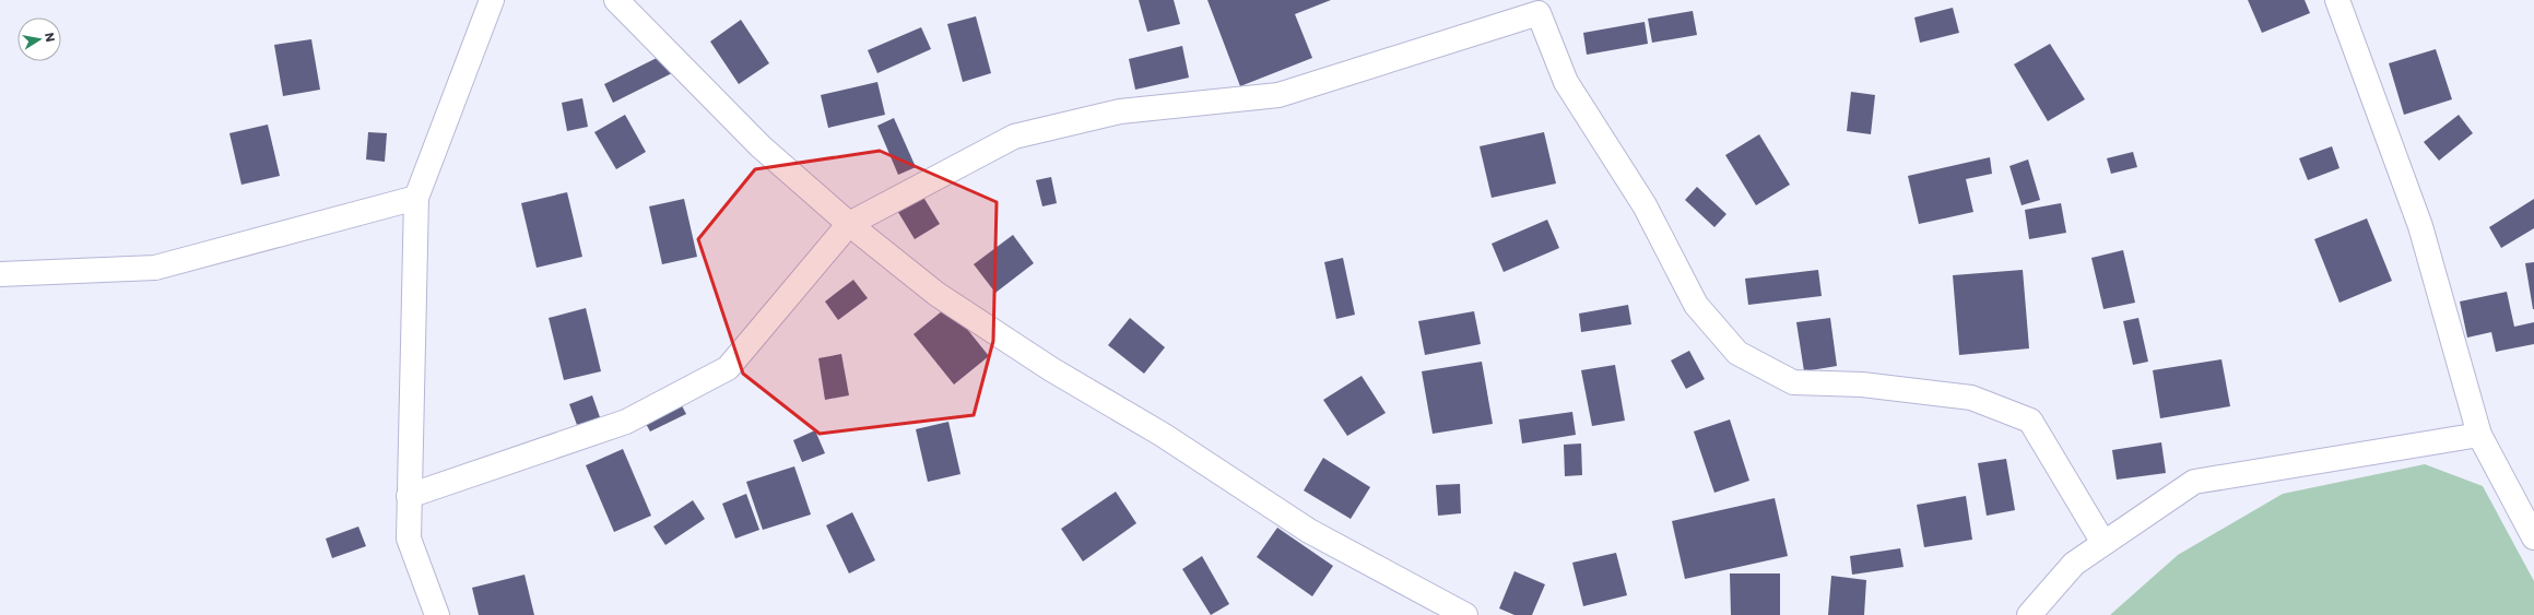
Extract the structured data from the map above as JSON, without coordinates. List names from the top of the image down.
{
  "north": "right"
}
